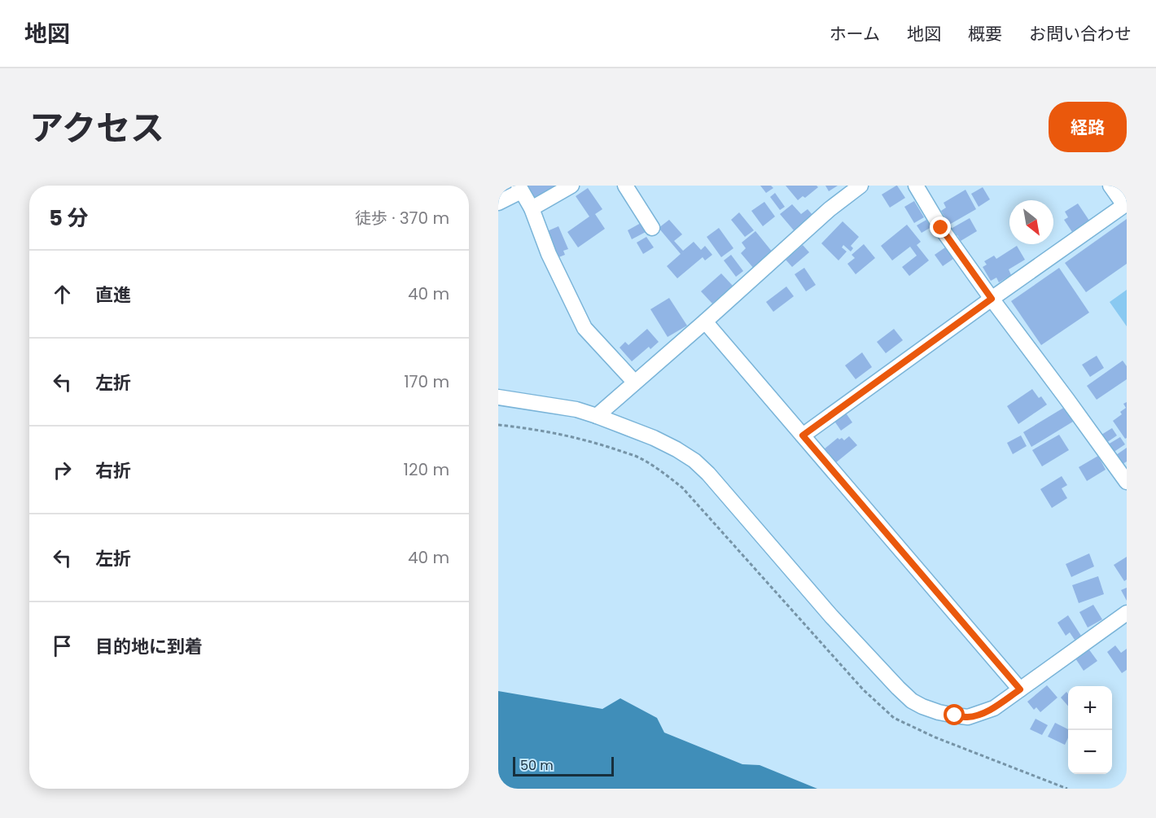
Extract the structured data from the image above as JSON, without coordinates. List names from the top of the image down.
{
  "scale_bar": "50 m",
  "north": "bottom right",
  "page": {
    "header": "地図",
    "nav": [
      "ホーム",
      "地図",
      "概要",
      "お問い合わせ"
    ],
    "title": "アクセス",
    "buttons": "経路",
    "heading": ["5 分", "徒歩 · 370 m"],
    "list": [
      ["直進", "40 m"],
      ["左折", "170 m"],
      ["右折", "120 m"],
      ["左折", "40 m"],
      "目的地に到着"
    ],
    "map_buttons": ["+", "−"],
    "scale": "50 m"
  }
}
